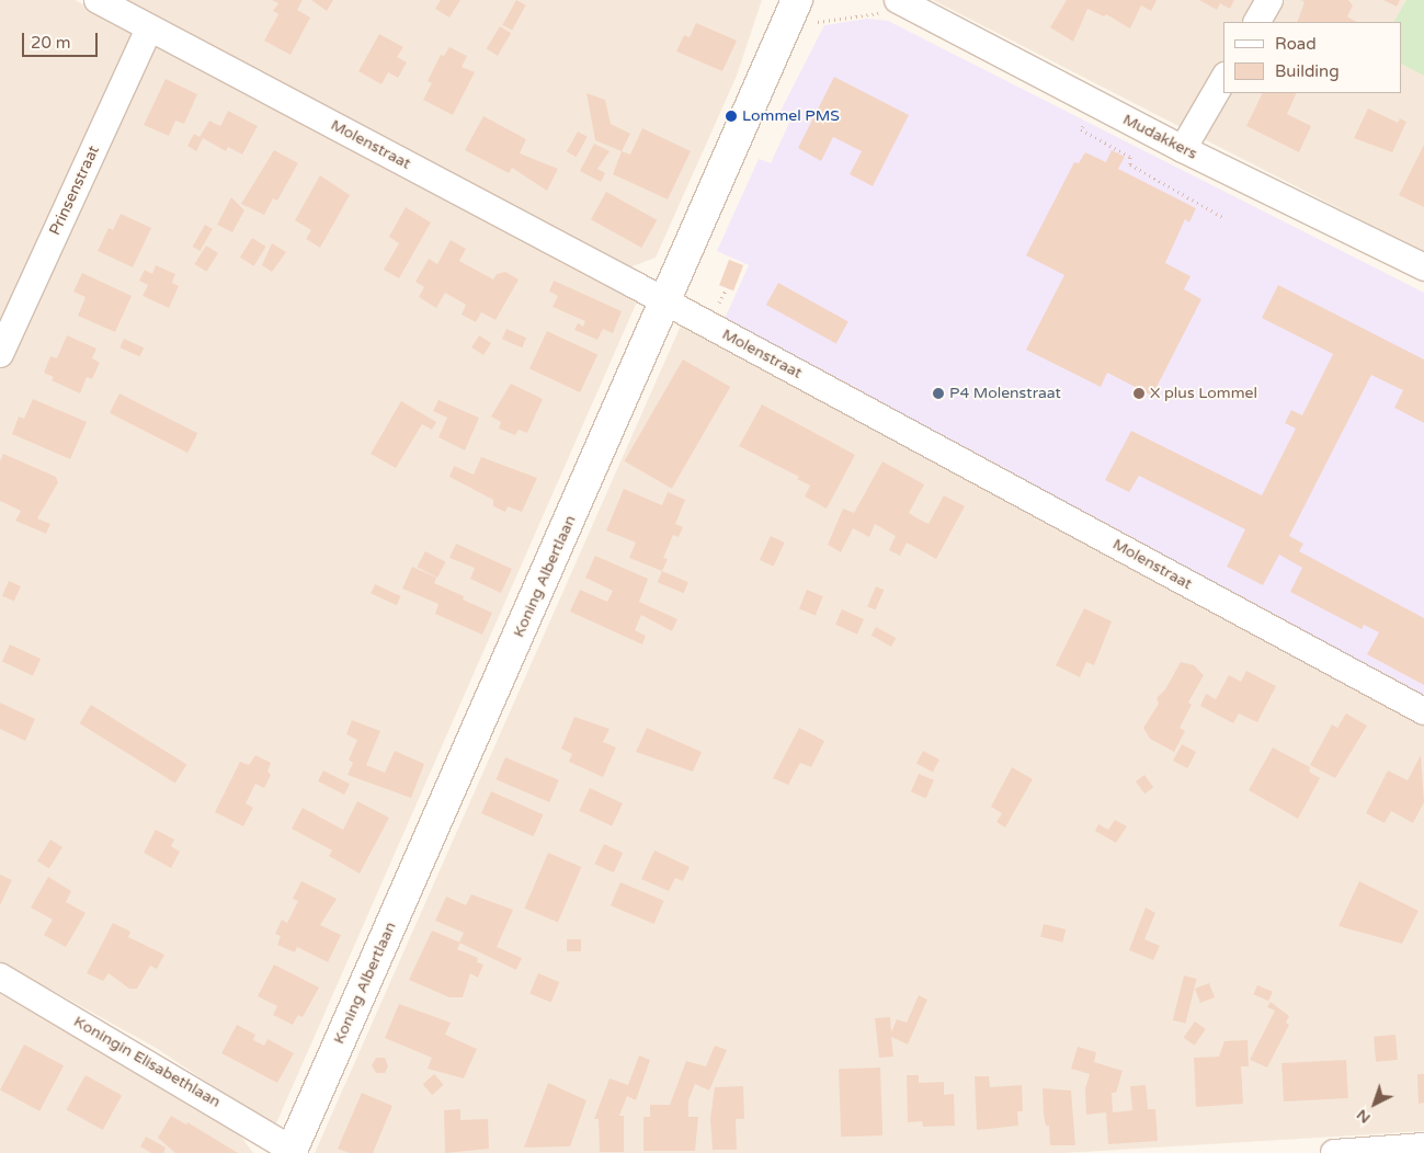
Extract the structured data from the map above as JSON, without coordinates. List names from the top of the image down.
{
  "streets": {
    "main road": ["Koning Albertlaan"],
    "street": [
      "Mudakkers",
      "Molenstraat",
      "Prinsenstraat",
      "Koningin Elisabethlaan"
    ]
  },
  "crossings": [
    ["Molenstraat", "Prinsenstraat"],
    ["Molenstraat", "Koning Albertlaan"],
    ["Koning Albertlaan", "Koningin Elisabethlaan"]
  ],
  "places": ["Lommel PMS", "P4 Molenstraat", "X plus Lommel"],
  "legend": ["Road", "Building"],
  "scale_bar": "20 m",
  "north": "bottom left"
}
